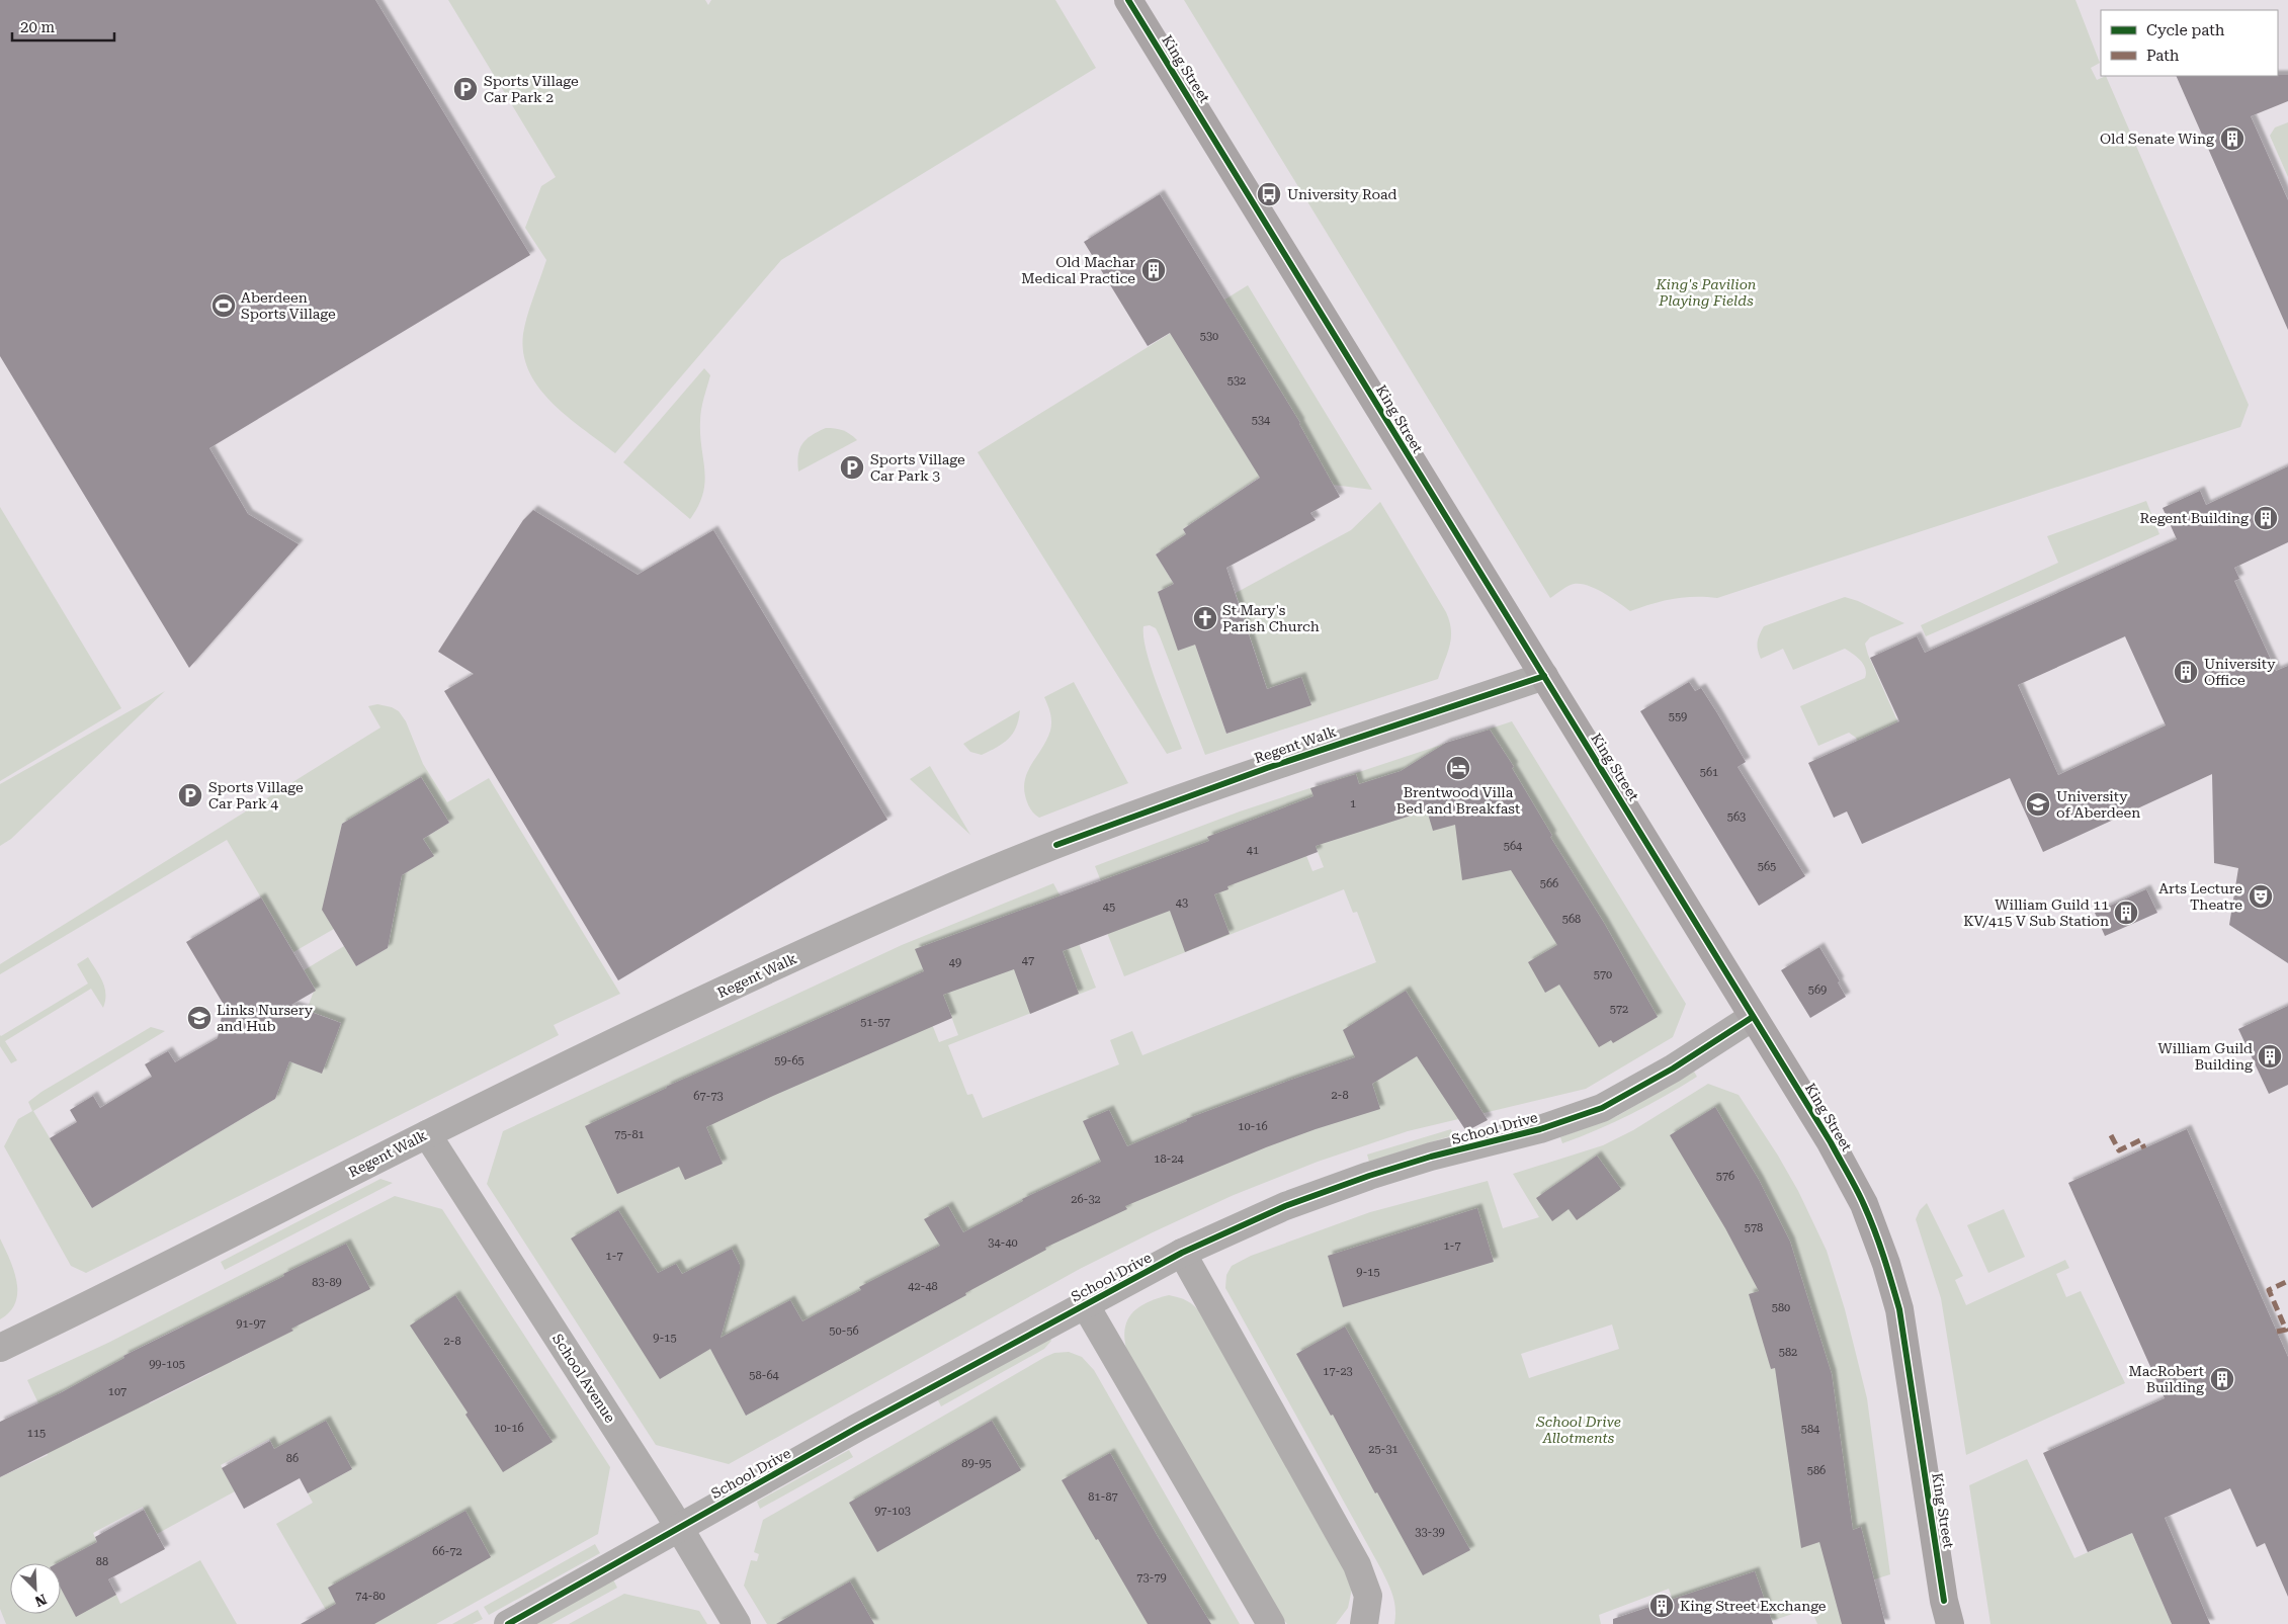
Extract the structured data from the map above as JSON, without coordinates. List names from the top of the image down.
{
  "streets": {
    "main road": ["King Street"],
    "street": ["Regent Walk", "School Drive", "School Avenue"]
  },
  "crossings": [
    ["King Street", "Regent Walk"],
    ["King Street", "School Drive"],
    ["Regent Walk", "School Avenue"],
    ["School Drive", "School Avenue"]
  ],
  "parks": ["King's Pavilion Playing Fields", "School Drive Allotments"],
  "places": {
    "parking": ["Sports Village Car Park 2", "Sports Village Car Park 3", "Sports Village Car Park 4"],
    "building": [
      "Old Senate Wing",
      "Old Machar Medical Practice",
      "Regent Building",
      "University Office",
      "William Guild 11 KV/415 V Sub Station",
      "William Guild Building",
      "MacRobert Building",
      "King Street Exchange"
    ],
    "bus stop": ["University Road"],
    "sports": ["Aberdeen Sports Village"],
    "church": ["St Mary's Parish Church"],
    "hotel": ["Brentwood Villa Bed and Breakfast"],
    "school or university": ["University of Aberdeen", "Links Nursery and Hub"],
    "theatre": ["Arts Lecture Theatre"]
  },
  "house_numbers": [
    "530",
    "532",
    "534",
    "559",
    "561",
    "1",
    "563",
    "564",
    "41",
    "565",
    "566",
    "43",
    "45",
    "568",
    "47",
    "49",
    "570",
    "569",
    "572",
    "51-57",
    "59-65",
    "2-8",
    "67-73",
    "10-16",
    "75-81",
    "18-24",
    "576",
    "26-32",
    "578",
    "34-40",
    "1-7",
    "1-7",
    "9-15",
    "83-89",
    "42-48",
    "580",
    "91-97",
    "50-56",
    "9-15",
    "2-8",
    "582",
    "99-105",
    "17-23",
    "58-64",
    "107",
    "10-16",
    "584",
    "115",
    "25-31",
    "86",
    "89-95",
    "586",
    "81-87",
    "97-103",
    "33-39",
    "66-72",
    "88",
    "73-79",
    "74-80"
  ],
  "legend": ["Cycle path", "Path"],
  "scale_bar": "20 m",
  "north": "bottom right"
}
